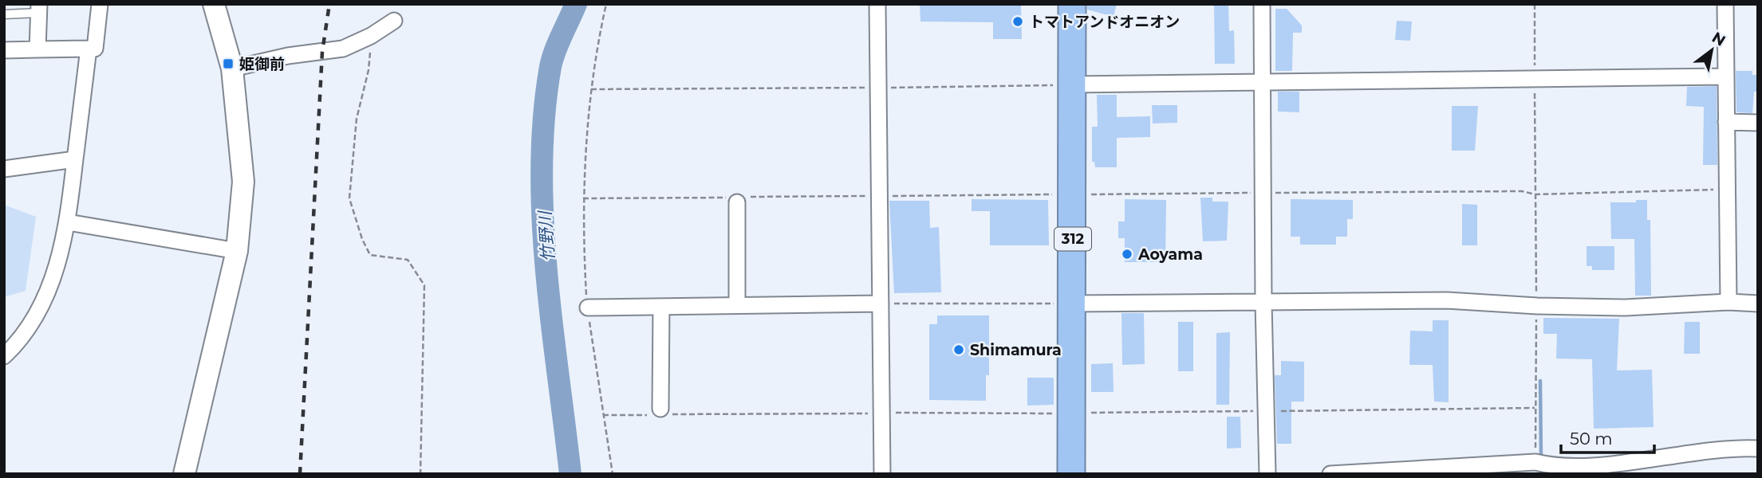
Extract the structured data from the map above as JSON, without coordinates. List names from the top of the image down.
{
  "streets": {
    "highway": ["312"]
  },
  "water": ["竹野川"],
  "places": {
    "other": ["トマトアンドオニオン", "Aoyama", "Shimamura"],
    "transit": ["姫御前"]
  },
  "scale_bar": "50 m",
  "north": "top right"
}
